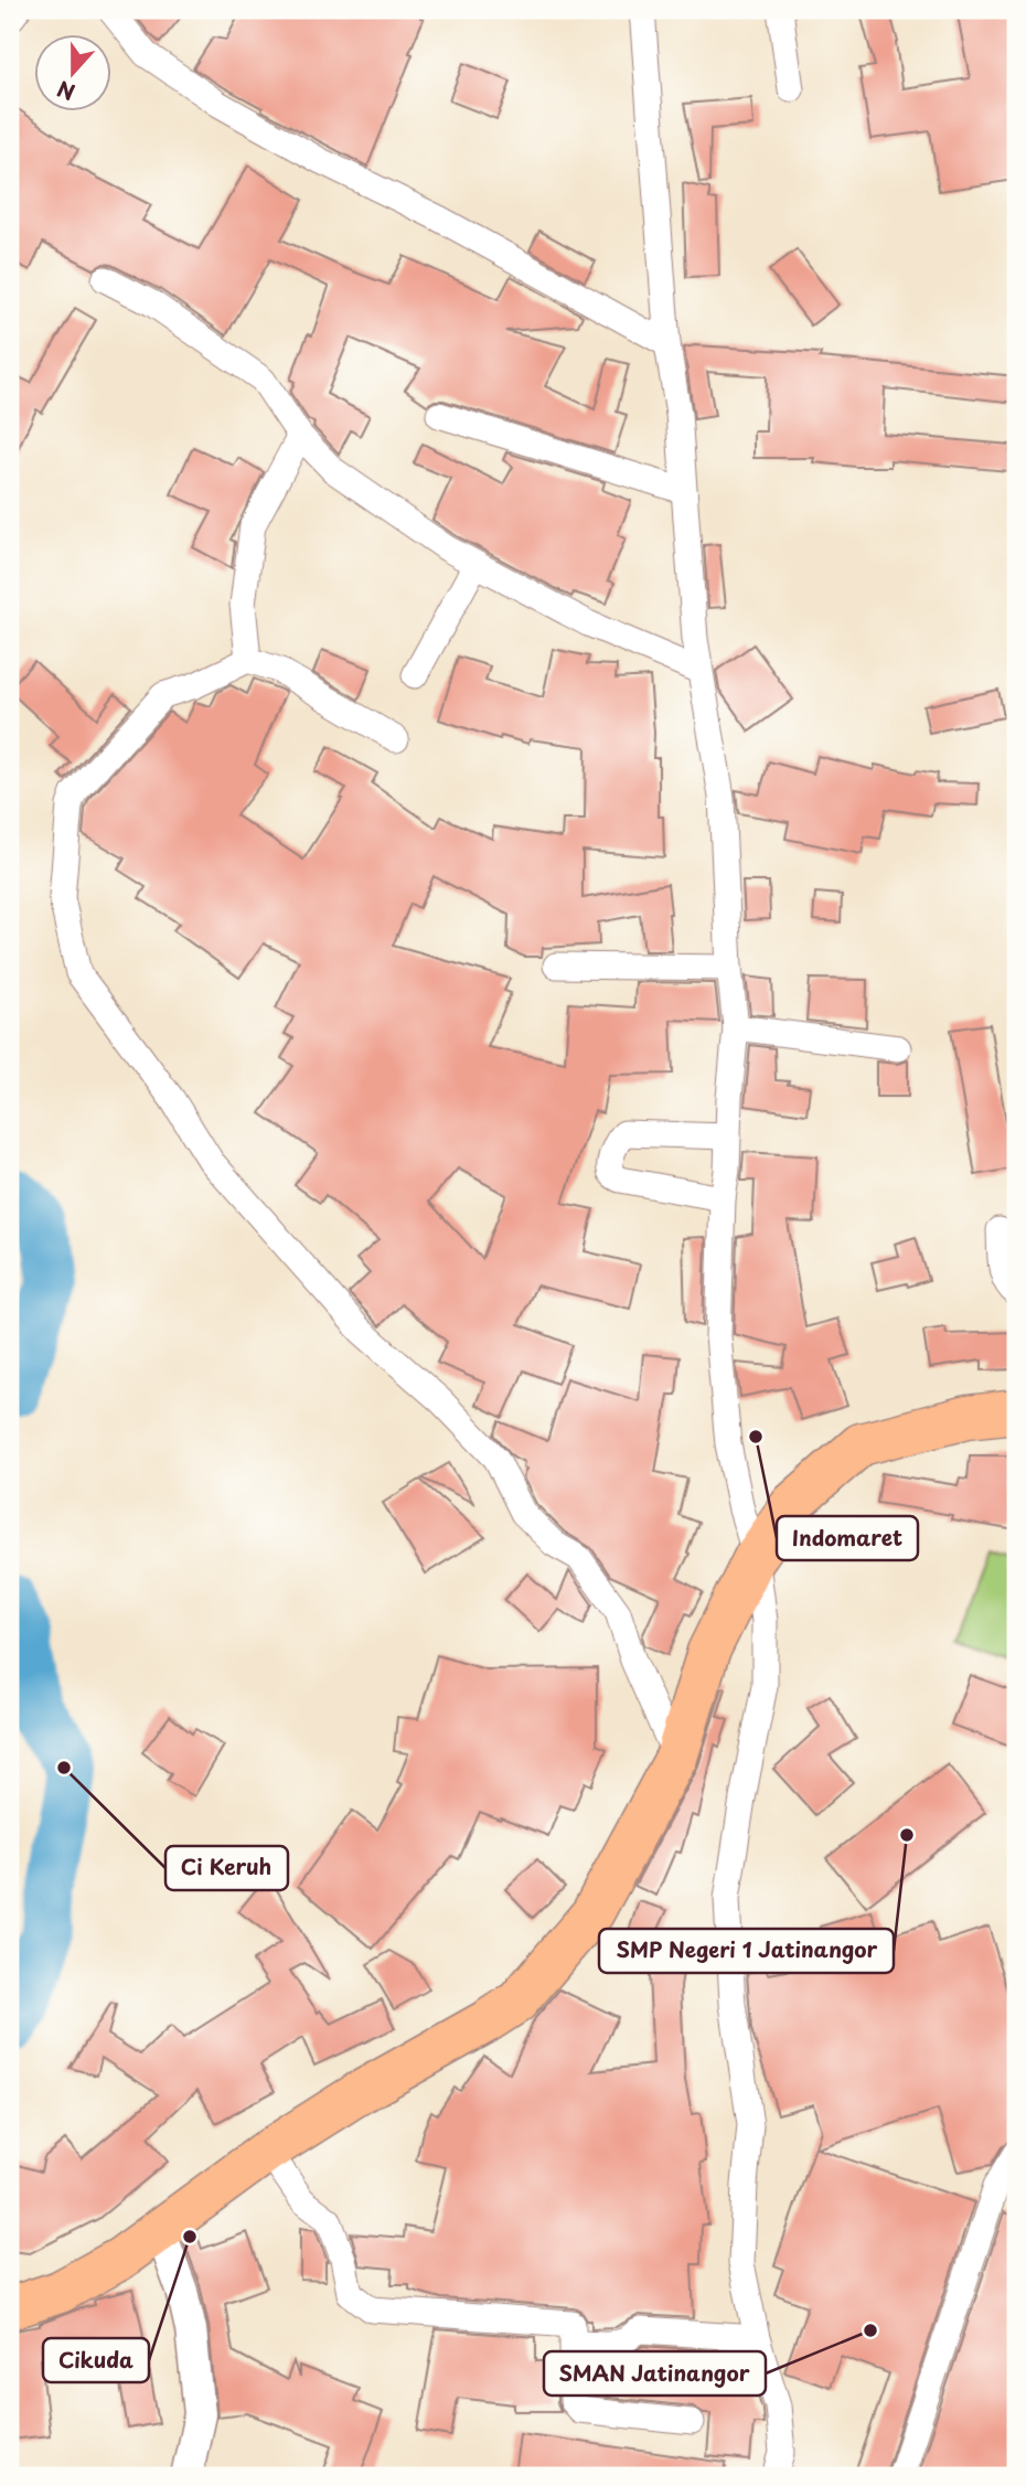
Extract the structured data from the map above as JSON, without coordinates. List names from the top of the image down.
{
  "places": [
    "Indomaret",
    "Ci Keruh",
    "SMP Negeri 1 Jatinangor",
    "Cikuda",
    "SMAN Jatinangor"
  ],
  "north": "bottom"
}
